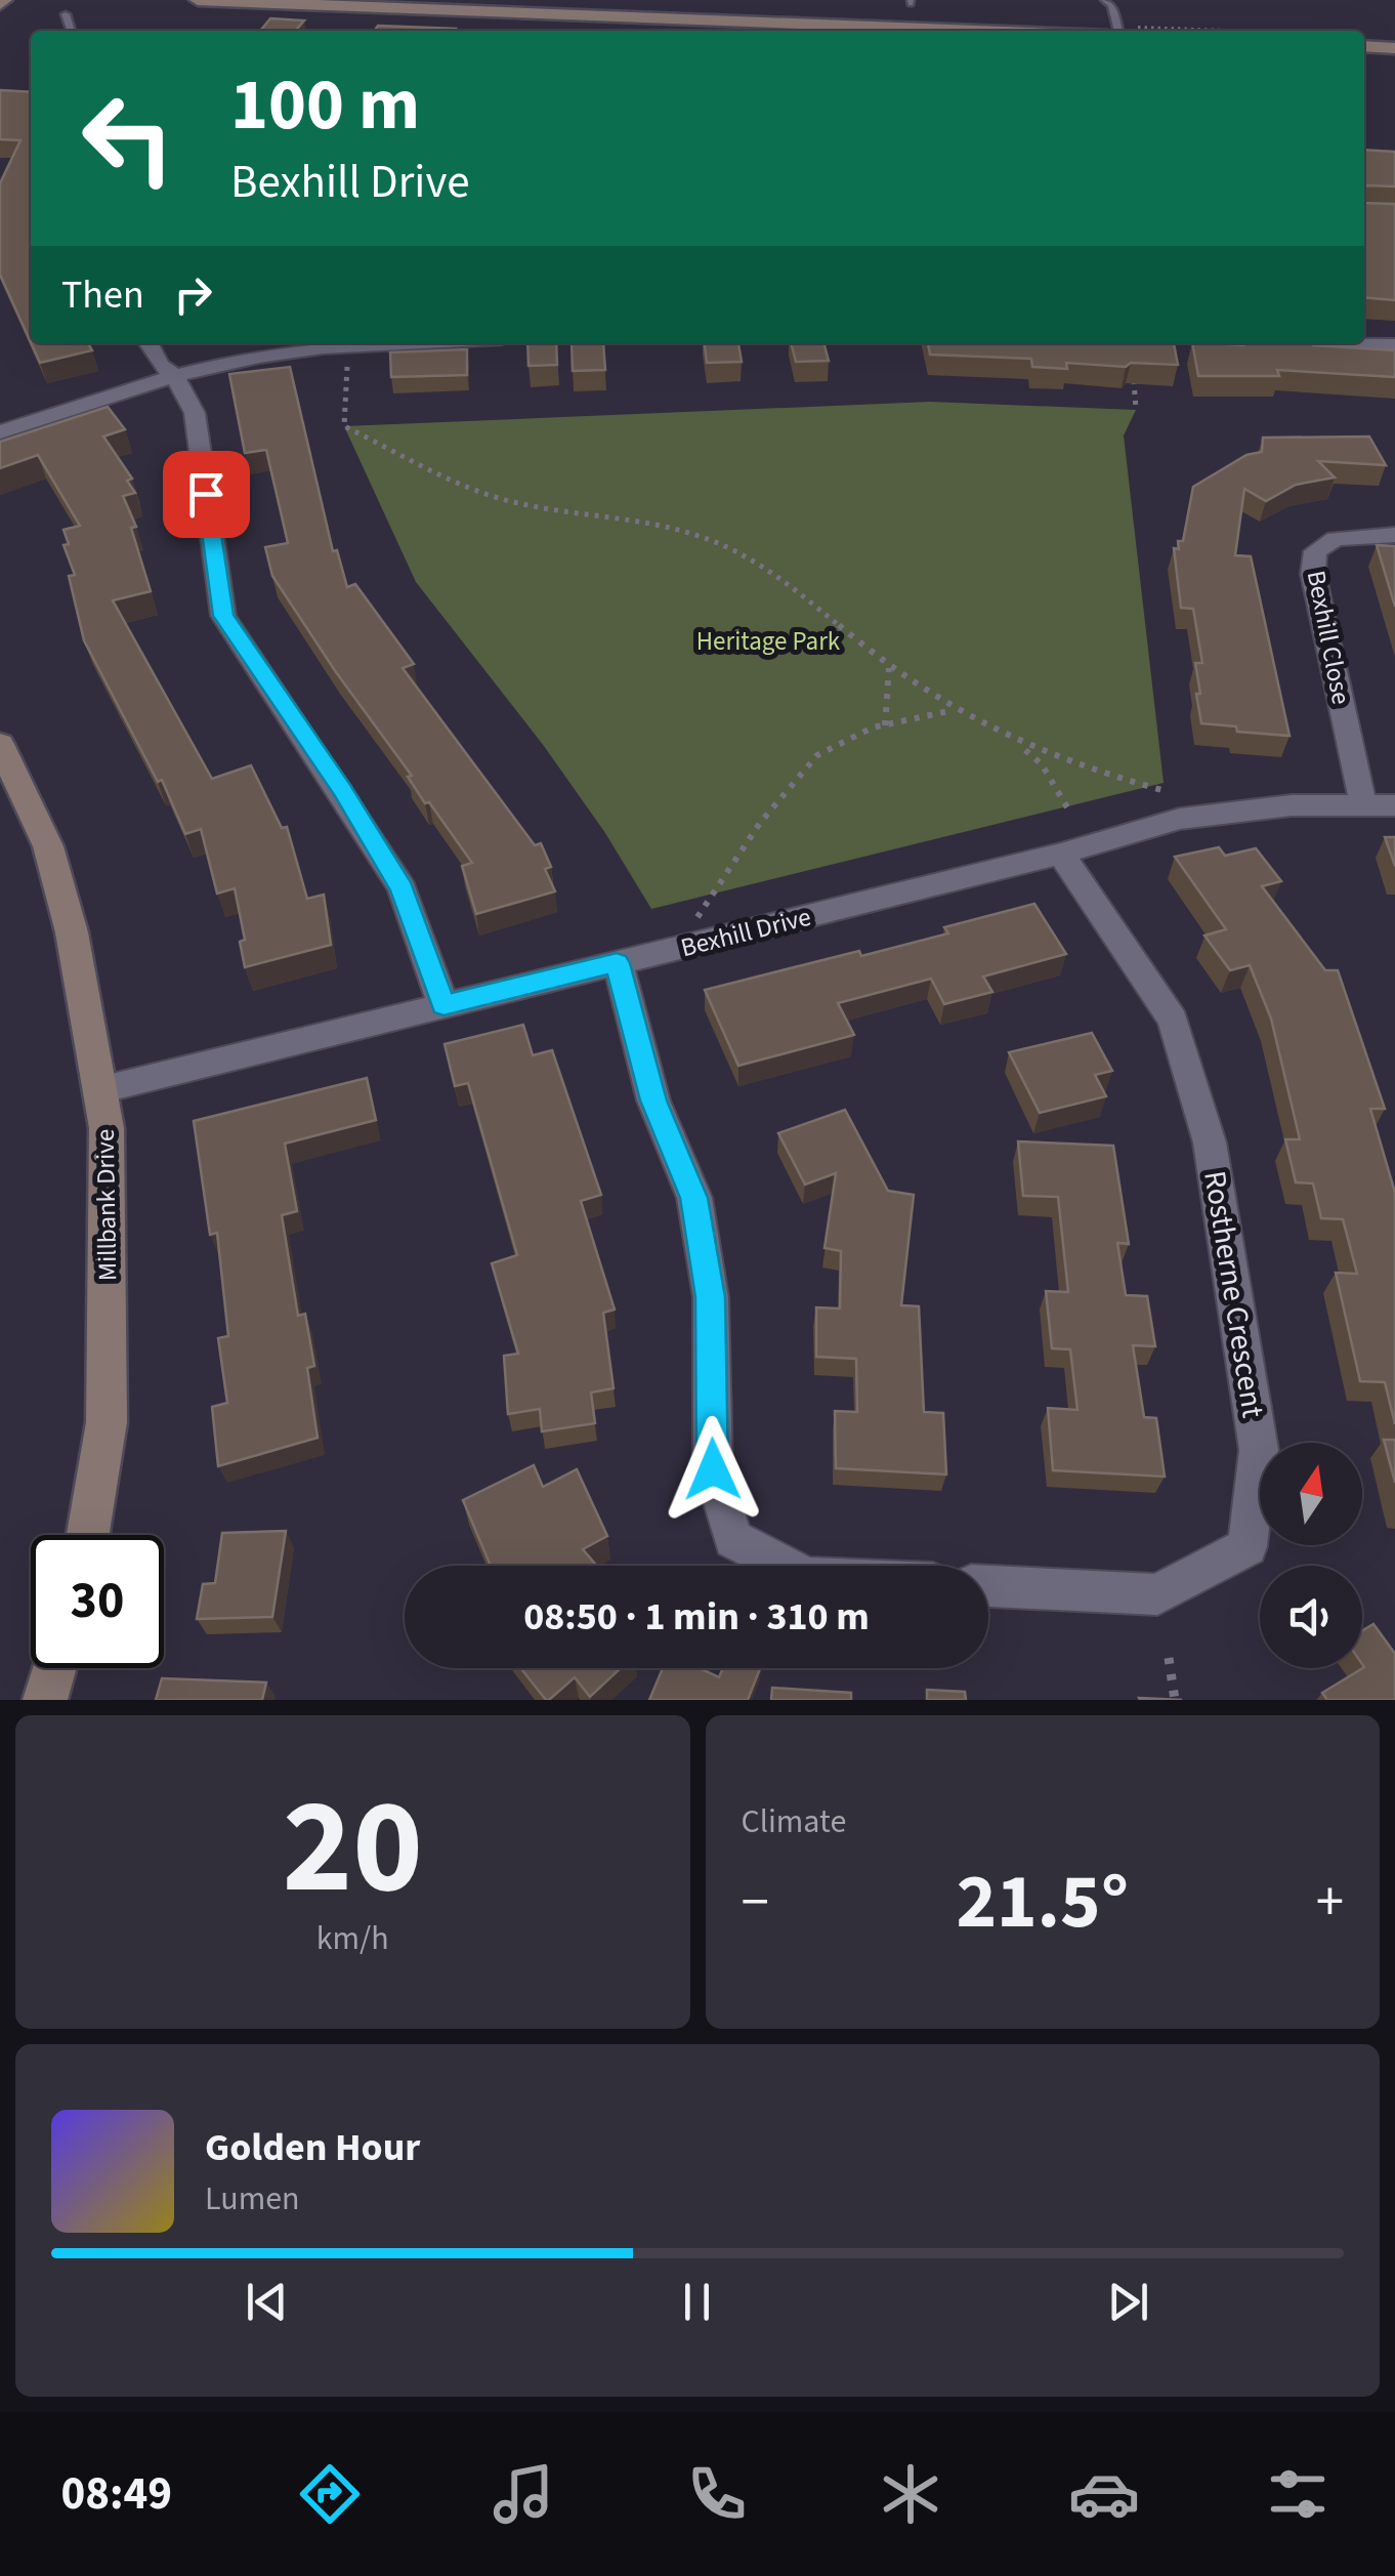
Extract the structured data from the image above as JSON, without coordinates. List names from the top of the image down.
{
  "streets": {
    "main road": ["Millbank Drive"],
    "street": ["Bexhill Close", "Bexhill Drive", "Rostherne Crescent"]
  },
  "crossings": [
    ["Bexhill Close", "Bexhill Drive"],
    ["Bexhill Drive", "Millbank Drive"],
    ["Bexhill Drive", "Rostherne Crescent"]
  ],
  "parks": ["Heritage Park"],
  "north": "top",
  "page": {
    "turn": ["100 m", "Bexhill Drive"],
    "then": "Then",
    "limit": "30",
    "trip": "08:50 · 1 min · 310 m",
    "tile": [
      ["20", "km/h"],
      "Climate"
    ],
    "heat": ["−", "21.5°", "+"],
    "song": ["Golden Hour", "Lumen"],
    "tabs": "08:49"
  }
}
